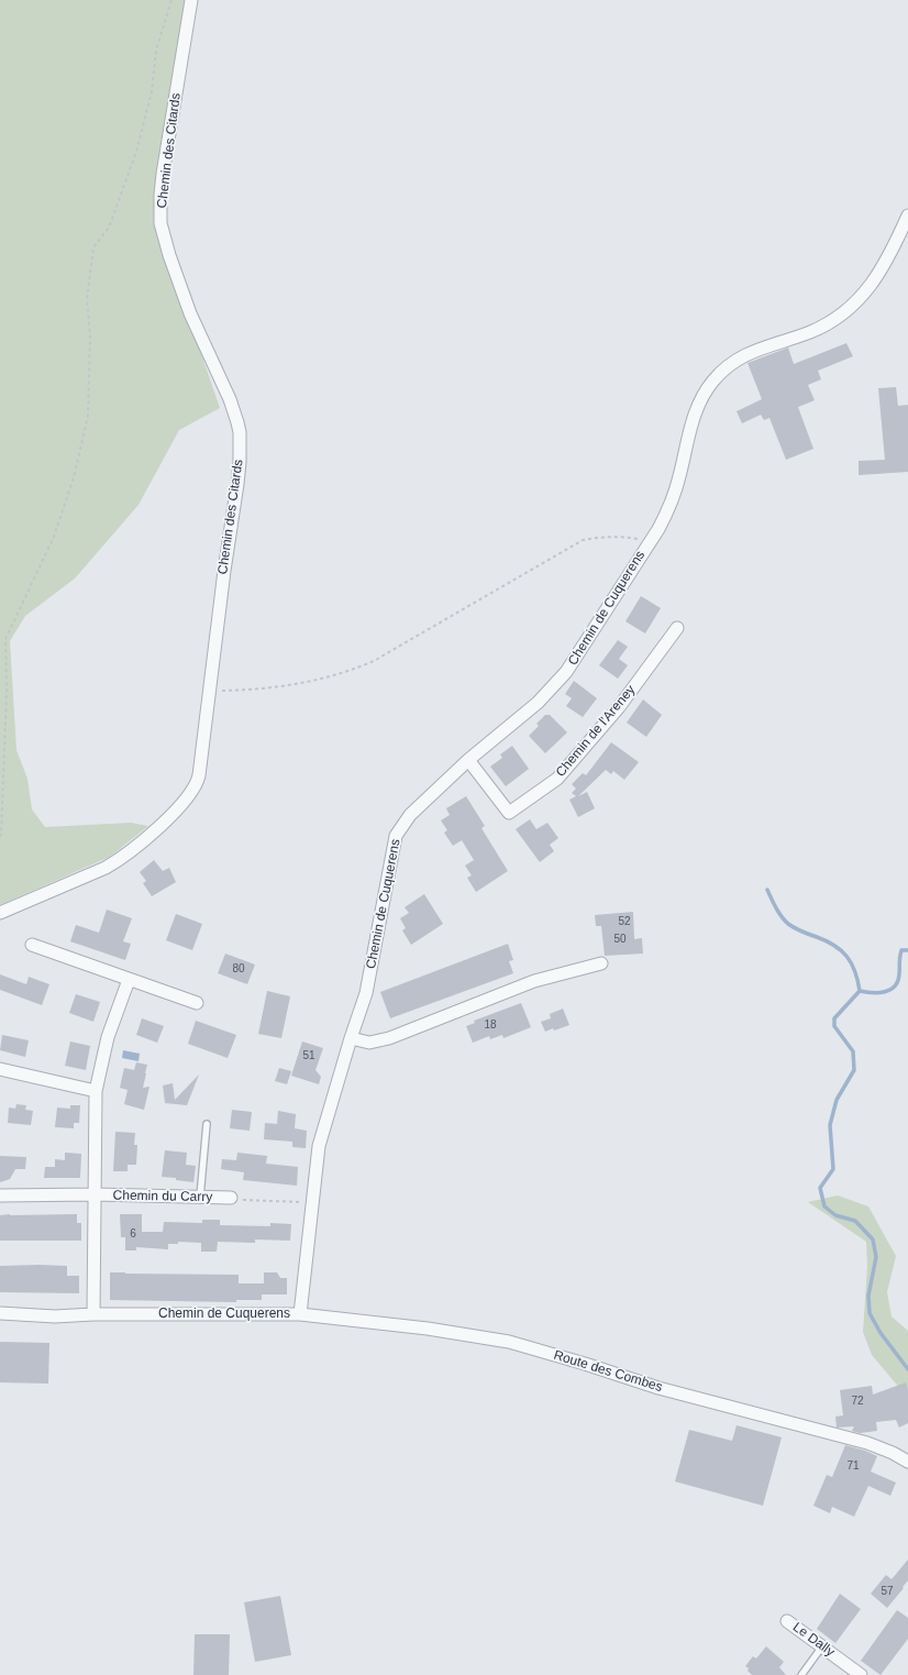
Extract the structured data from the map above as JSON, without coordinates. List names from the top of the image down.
{
  "streets": {
    "street": [
      "Chemin des Citards",
      "Chemin de Cuquerens",
      "Chemin de l'Areney",
      "Chemin du Carry",
      "Route des Combes",
      "Le Dally"
    ]
  },
  "crossings": [
    ["Chemin de Cuquerens", "Chemin de l'Areney"],
    ["Chemin de Cuquerens", "Chemin du Carry"],
    ["Chemin de Cuquerens", "Route des Combes"]
  ],
  "house_numbers": [
    "52",
    "50",
    "80",
    "18",
    "51",
    "6",
    "72",
    "71",
    "57"
  ]
}
